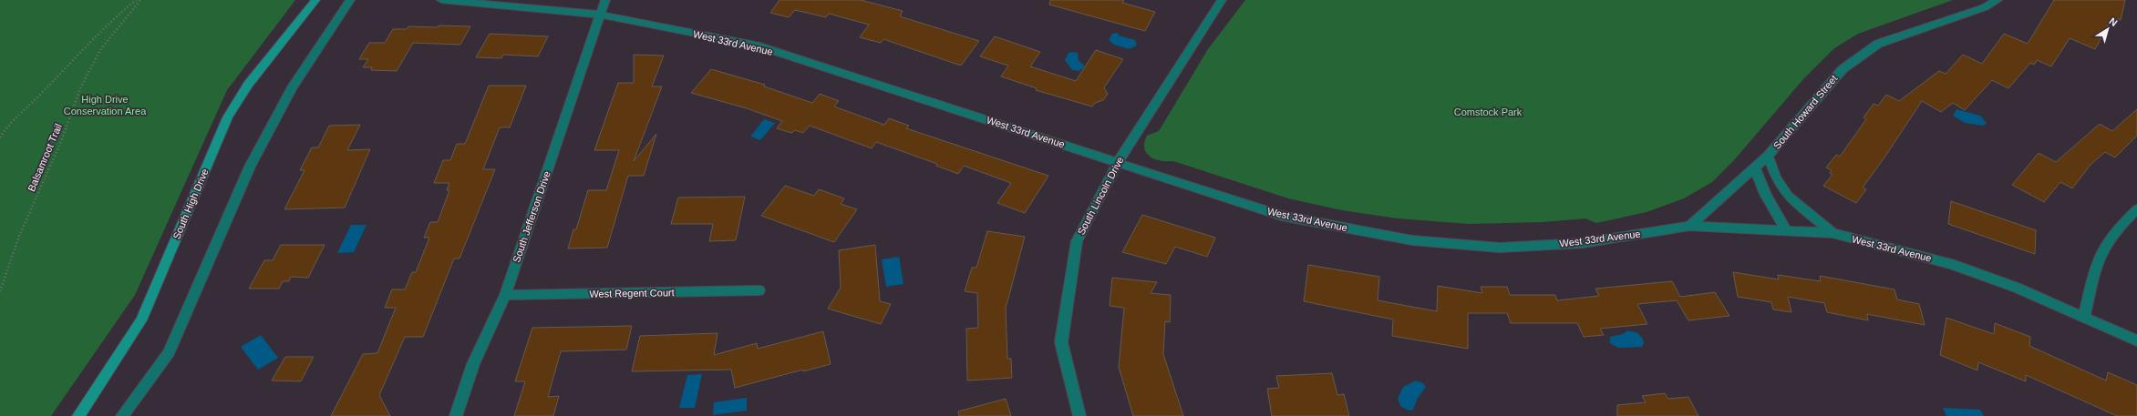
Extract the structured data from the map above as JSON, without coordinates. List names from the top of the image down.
{
  "streets": {
    "main road": ["South High Drive"],
    "street": [
      "West 33rd Avenue",
      "South Howard Street",
      "South Lincoln Drive",
      "South Jefferson Drive",
      "West Regent Court"
    ],
    "path": ["Balsamroot Trail"]
  },
  "crossings": [
    ["West 33rd Avenue", "South Howard Street"],
    ["West 33rd Avenue", "South Lincoln Drive"],
    ["West 33rd Avenue", "South Jefferson Drive"],
    ["South Jefferson Drive", "West Regent Court"]
  ],
  "parks": ["High Drive Conservation Area", "Comstock Park"],
  "north": "top right"
}
